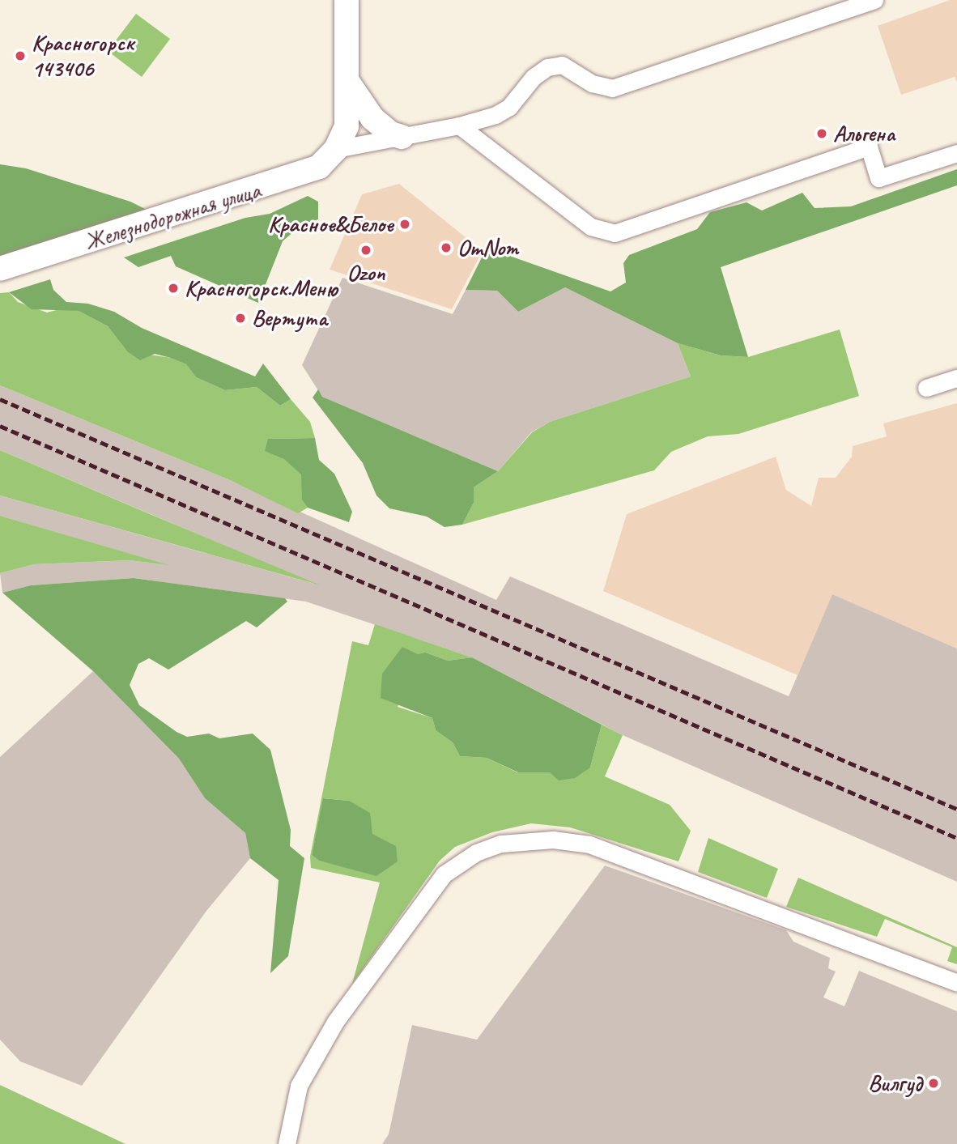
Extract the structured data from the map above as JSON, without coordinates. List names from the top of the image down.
{
  "streets": {
    "street": ["Железнодорожная улица"]
  },
  "places": [
    "Красногорск 143406",
    "Альгена",
    "Красное&Белое",
    "OmNom",
    "Ozon",
    "Красногорск.Меню",
    "Вертута",
    "Вилгуд"
  ]
}
